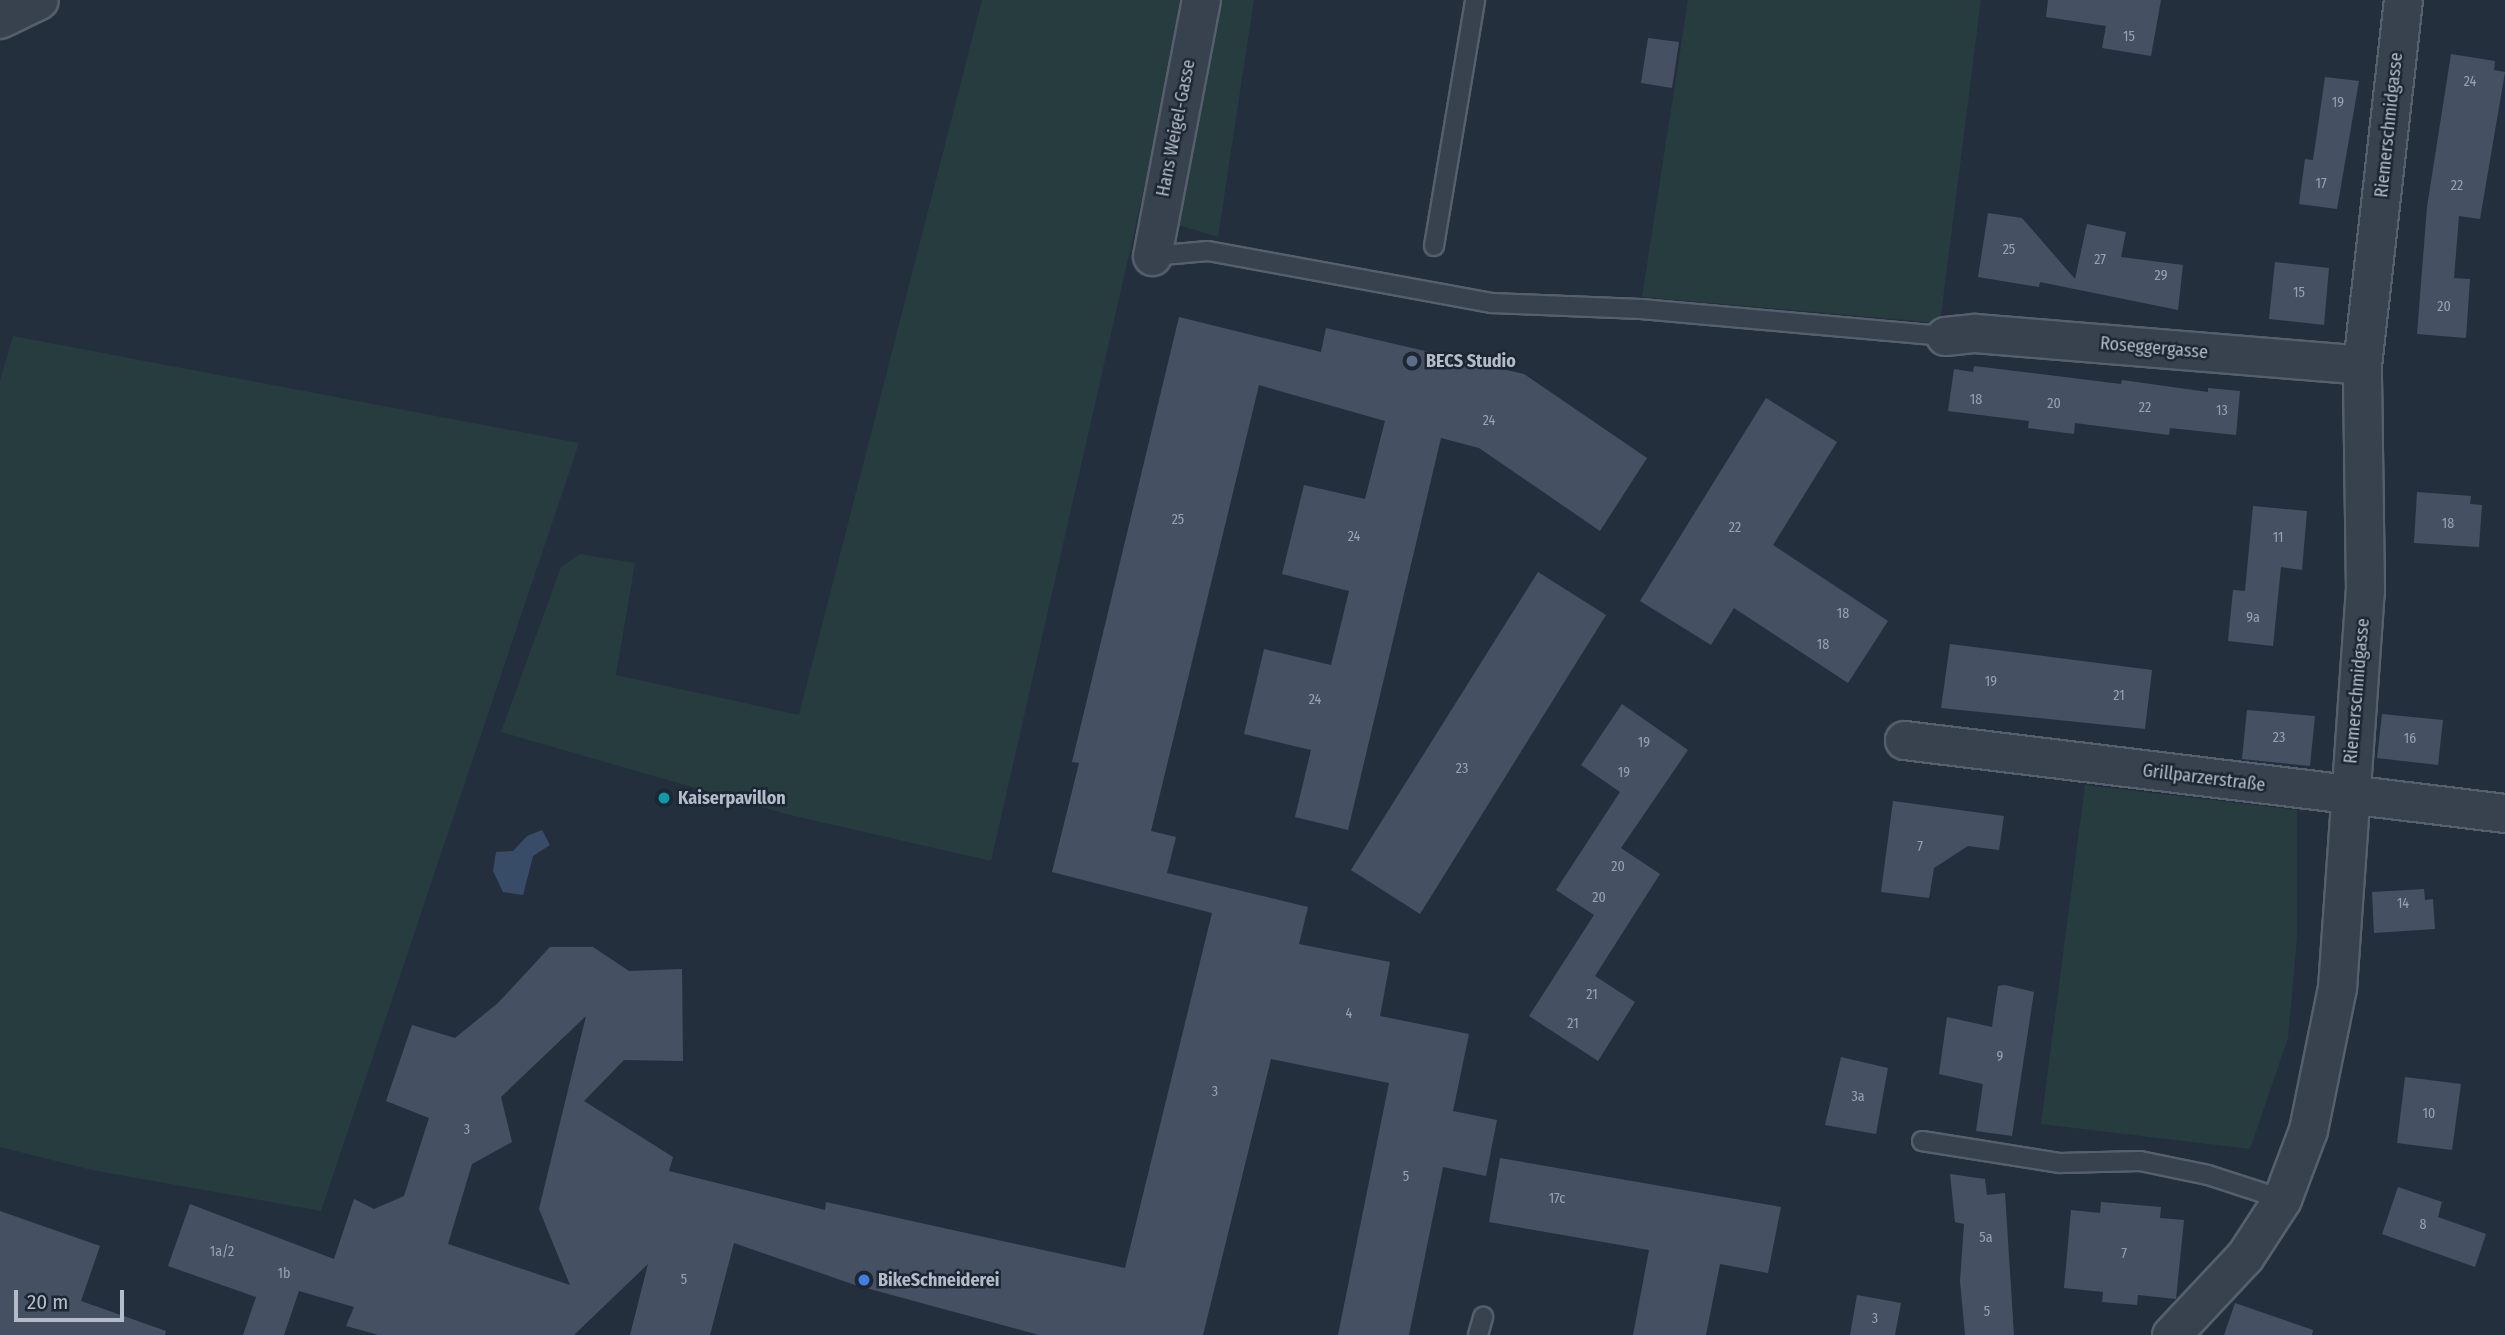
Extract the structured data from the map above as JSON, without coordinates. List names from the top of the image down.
{
  "streets": {
    "street": [
      "Riemerschmidgasse",
      "Hans Weigel-Gasse",
      "Roseggergasse",
      "Grillparzerstraße"
    ]
  },
  "crossings": [
    ["Riemerschmidgasse", "Roseggergasse"],
    ["Riemerschmidgasse", "Grillparzerstraße"]
  ],
  "places": ["BECS Studio", "Kaiserpavillon", "BikeSchneiderei"],
  "house_numbers": [
    "15",
    "24",
    "19",
    "17",
    "22",
    "25",
    "27",
    "29",
    "15",
    "20",
    "18",
    "20",
    "22",
    "13",
    "24",
    "25",
    "18",
    "22",
    "24",
    "11",
    "18",
    "9a",
    "18",
    "19",
    "21",
    "24",
    "23",
    "16",
    "19",
    "23",
    "19",
    "7",
    "20",
    "20",
    "14",
    "21",
    "4",
    "21",
    "9",
    "3",
    "3a",
    "10",
    "3",
    "5",
    "17c",
    "8",
    "5a",
    "1a/2",
    "7",
    "1b",
    "5",
    "5",
    "3"
  ],
  "scale_bar": "20 m"
}
